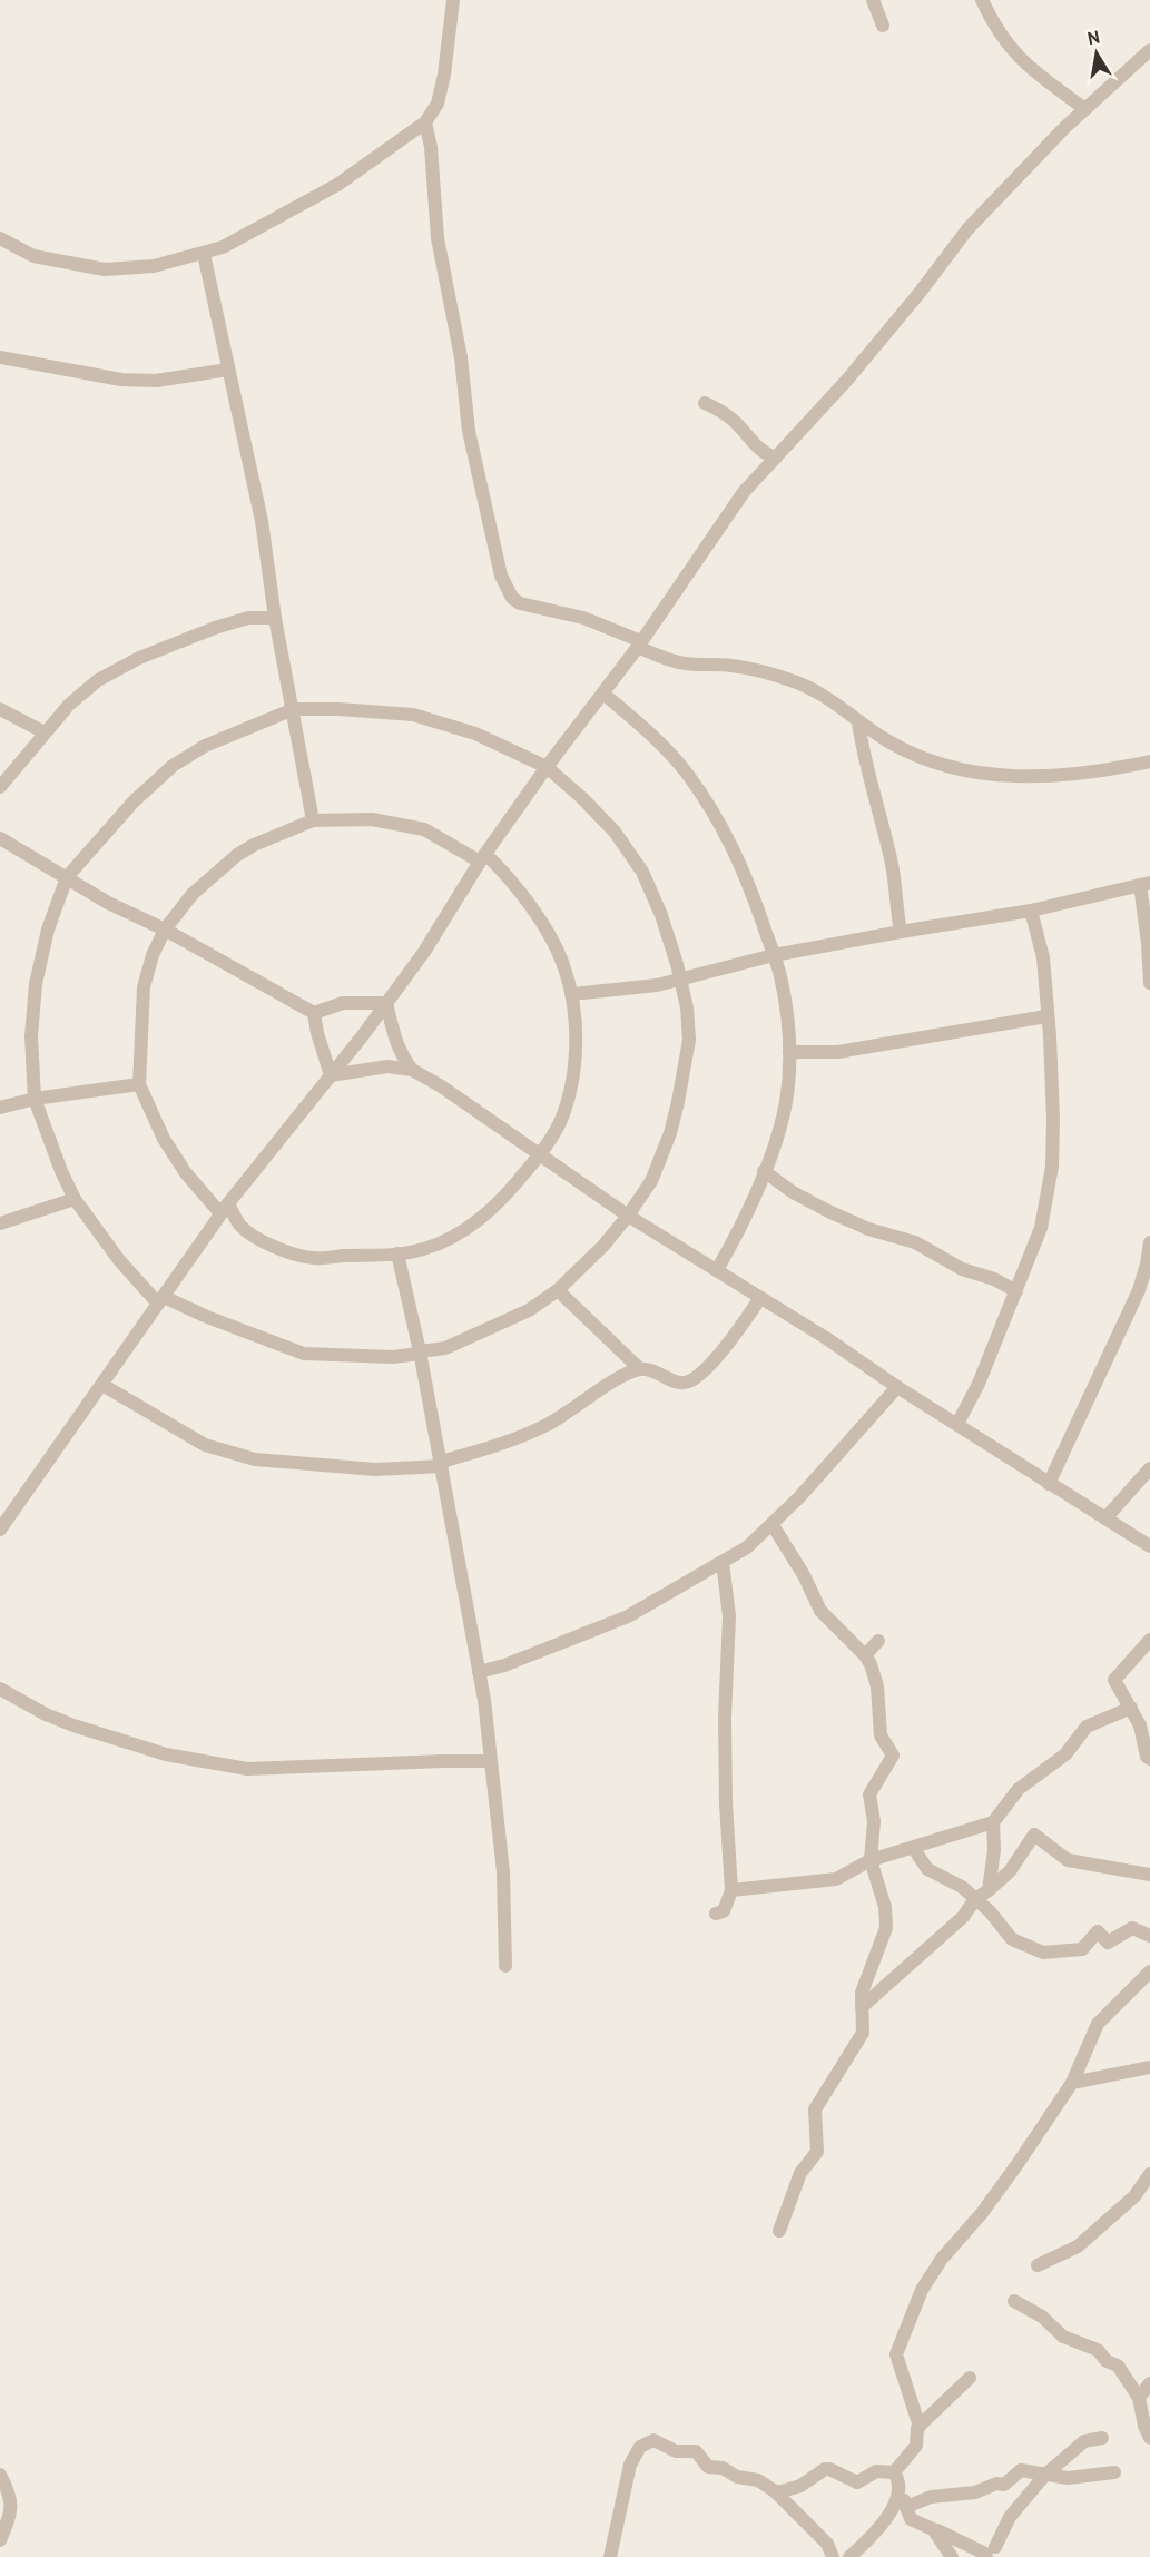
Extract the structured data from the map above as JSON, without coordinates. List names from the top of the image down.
{
  "north": "top"
}
